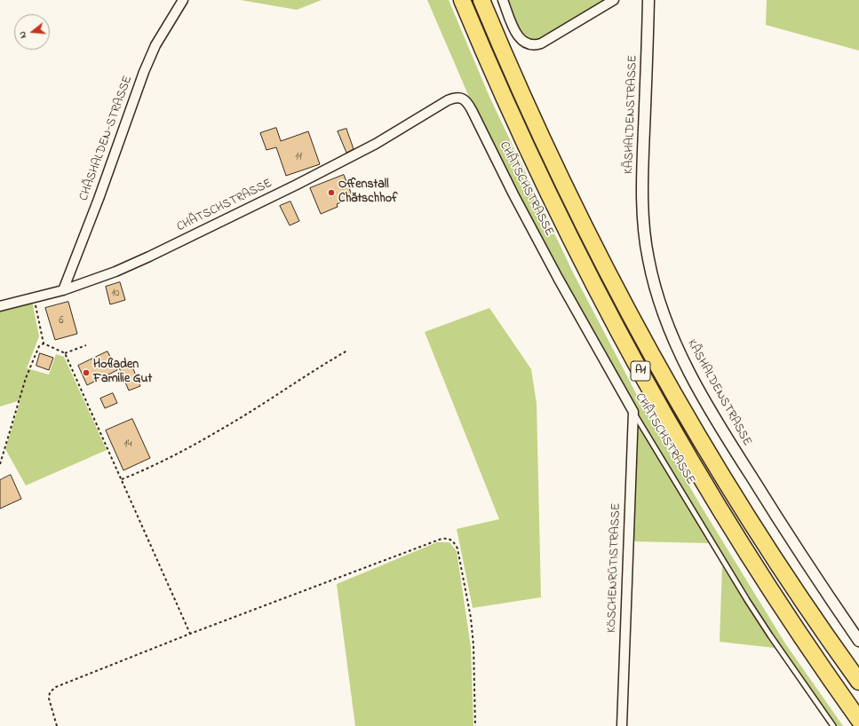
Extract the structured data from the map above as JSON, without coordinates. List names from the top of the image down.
{
  "streets": {
    "highway": ["A1"],
    "street": [
      "KÄSHALDENSTRASSE",
      "CHÄSHALDEN-STRASSE",
      "CHÄTSCHSTRASSE",
      "KÖSCHENRÜTISTRASSE"
    ]
  },
  "crossings": [
    ["CHÄSHALDEN-STRASSE", "CHÄTSCHSTRASSE"],
    ["CHÄTSCHSTRASSE", "KÖSCHENRÜTISTRASSE"]
  ],
  "places": ["Offenstall Chätschhof", "Hofladen Familie Gut"],
  "house_numbers": [
    "11",
    "10",
    "6",
    "14"
  ],
  "north": "left"
}
